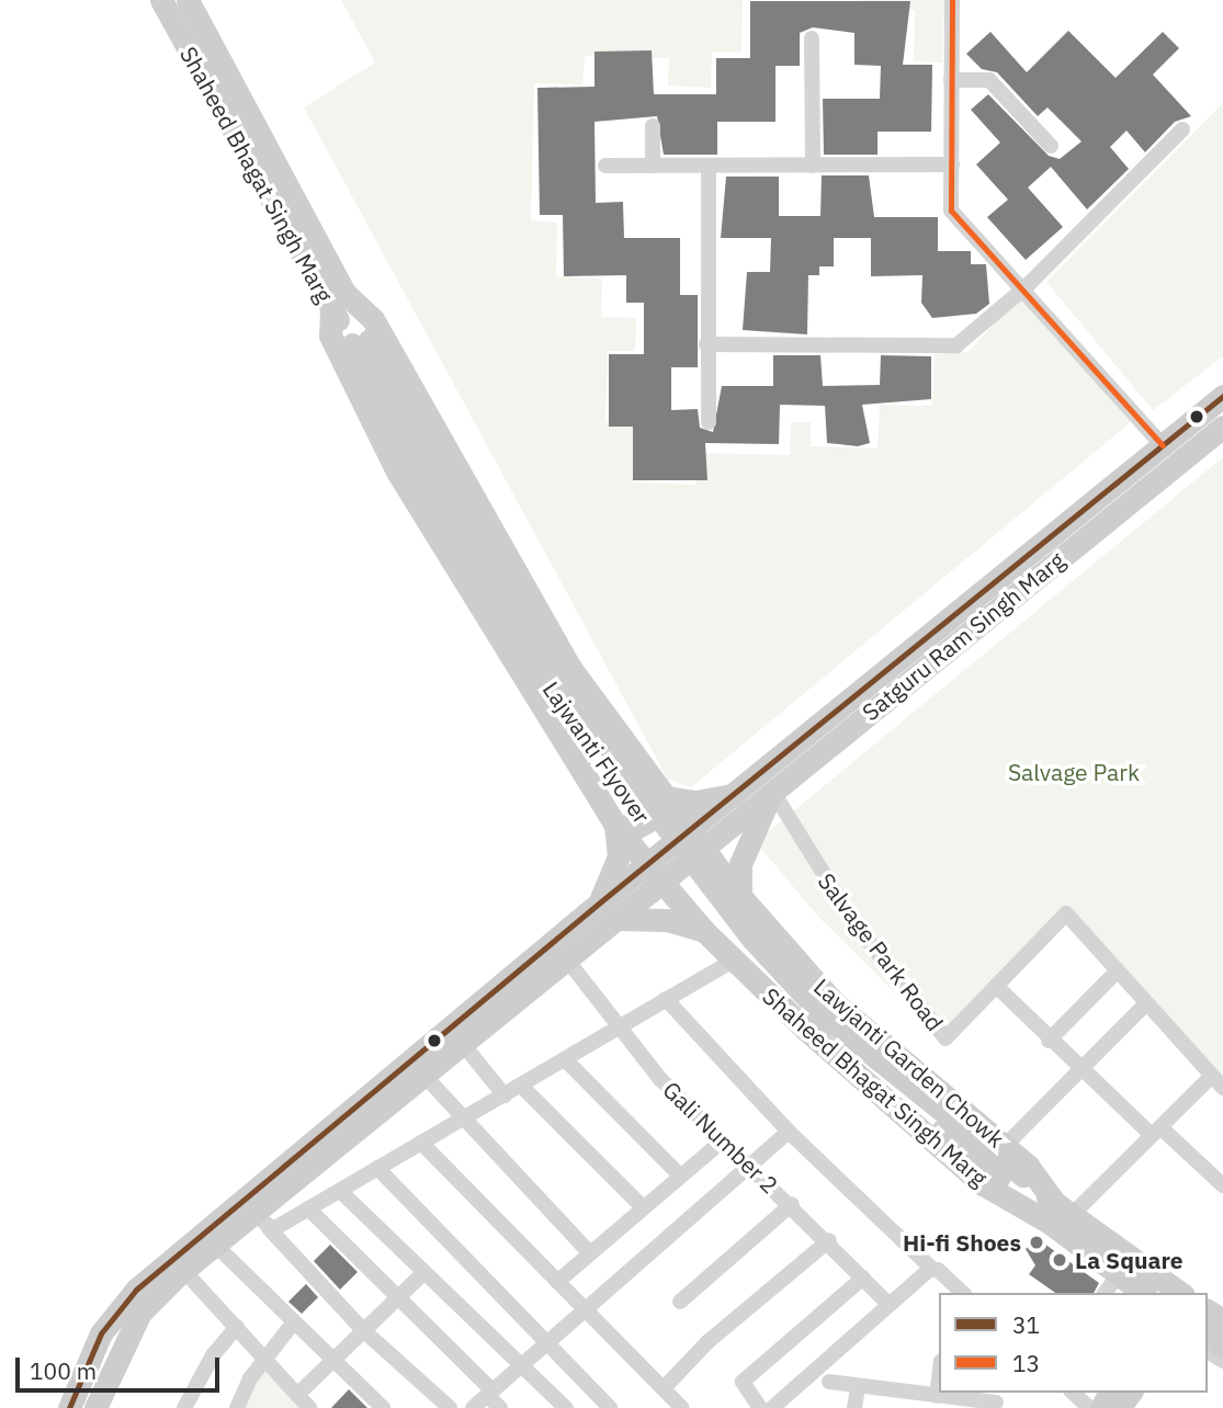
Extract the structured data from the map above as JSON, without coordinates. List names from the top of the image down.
{
  "streets": {
    "main road": [
      "Shaheed Bhagat Singh Marg",
      "Satguru Ram Singh Marg",
      "Lajwanti Flyover",
      "Lawjanti Garden Chowk"
    ],
    "street": ["Salvage Park Road", "Gali Number 2"]
  },
  "crossings": [
    ["Shaheed Bhagat Singh Marg", "Satguru Ram Singh Marg"],
    ["Shaheed Bhagat Singh Marg", "Lajwanti Flyover"],
    ["Shaheed Bhagat Singh Marg", "Lawjanti Garden Chowk"],
    ["Satguru Ram Singh Marg", "Salvage Park Road"],
    ["Satguru Ram Singh Marg", "Lawjanti Garden Chowk"],
    ["Lajwanti Flyover", "Lawjanti Garden Chowk"]
  ],
  "parks": ["Salvage Park"],
  "places": ["Hi-fi Shoes", "La Square"],
  "lines": ["transit line 13", "transit line 31"],
  "legend": ["31", "13"],
  "scale_bar": "100 m"
}
